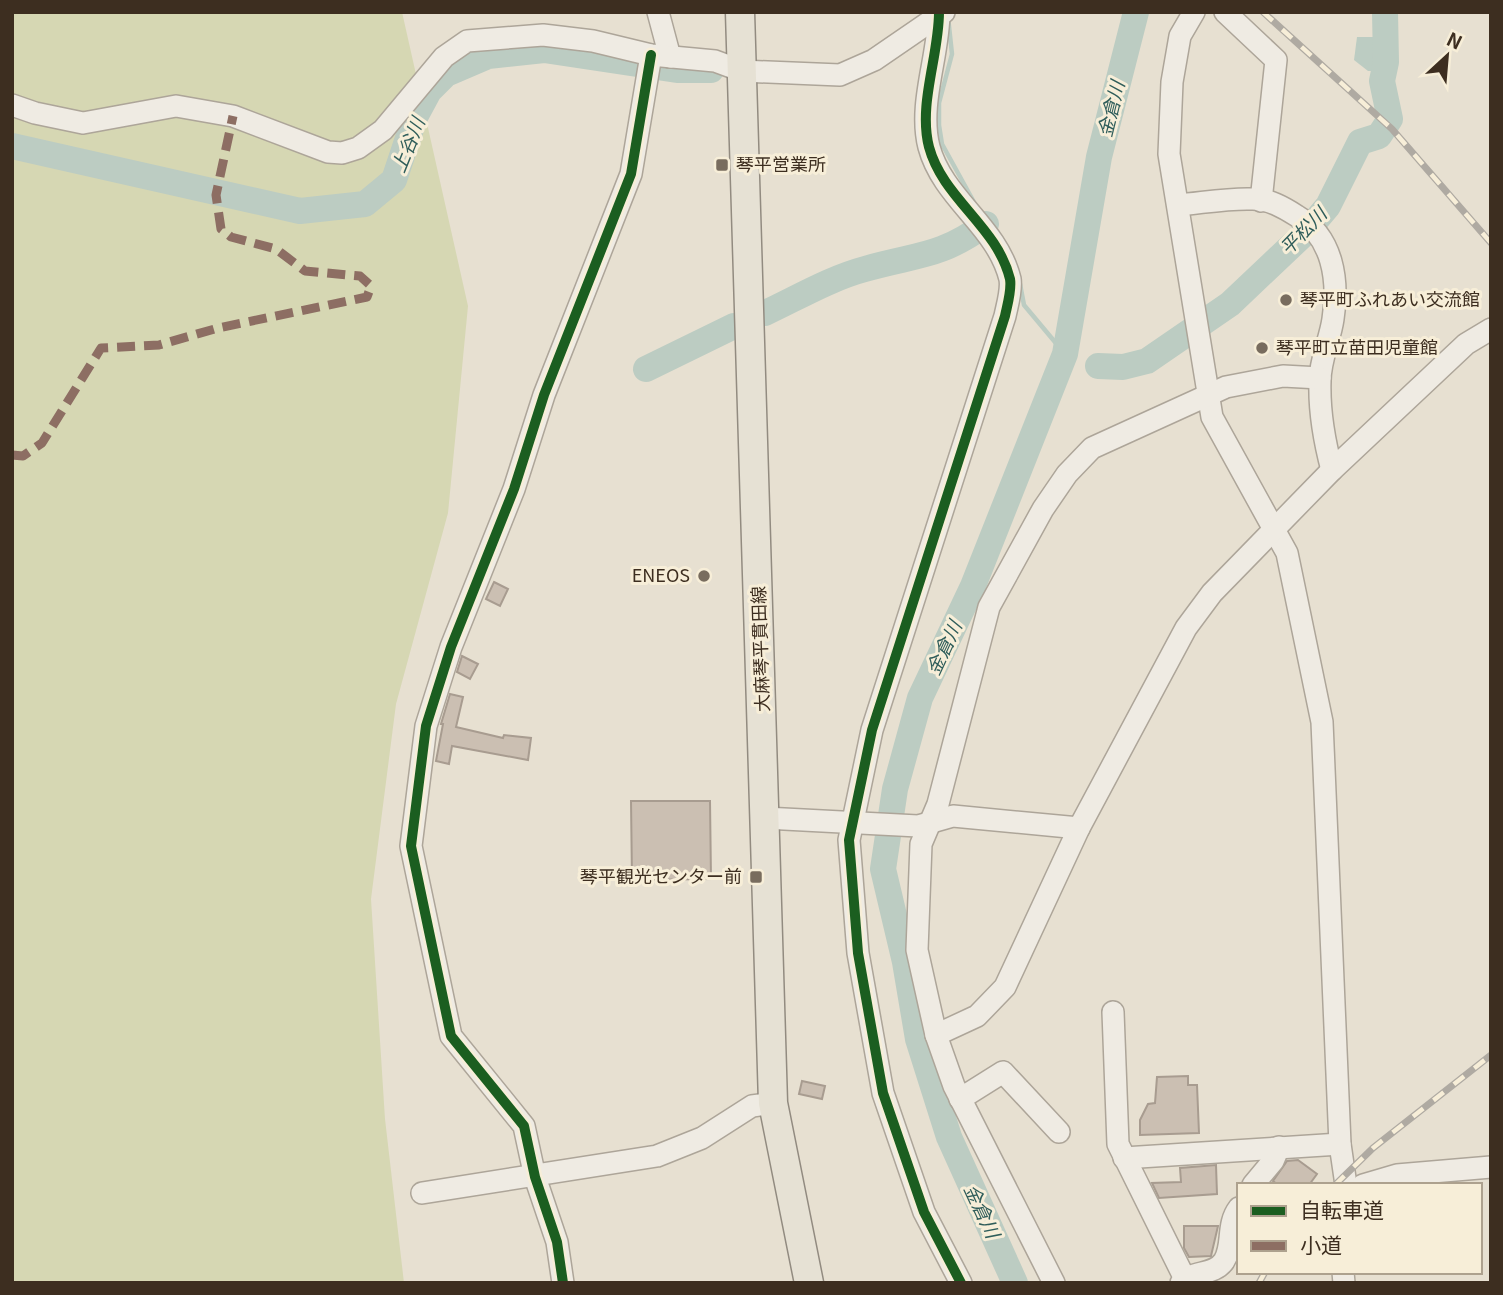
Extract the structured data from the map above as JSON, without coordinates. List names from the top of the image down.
{
  "streets": {
    "main road": ["大麻琴平貫田線"]
  },
  "water": ["金倉川", "上谷川", "平松川"],
  "places": {
    "transit": ["琴平営業所", "琴平観光センター前"],
    "other": ["琴平町ふれあい交流館", "琴平町立苗田児童館", "ENEOS"]
  },
  "legend": ["自転車道", "小道"],
  "north": "top right"
}
